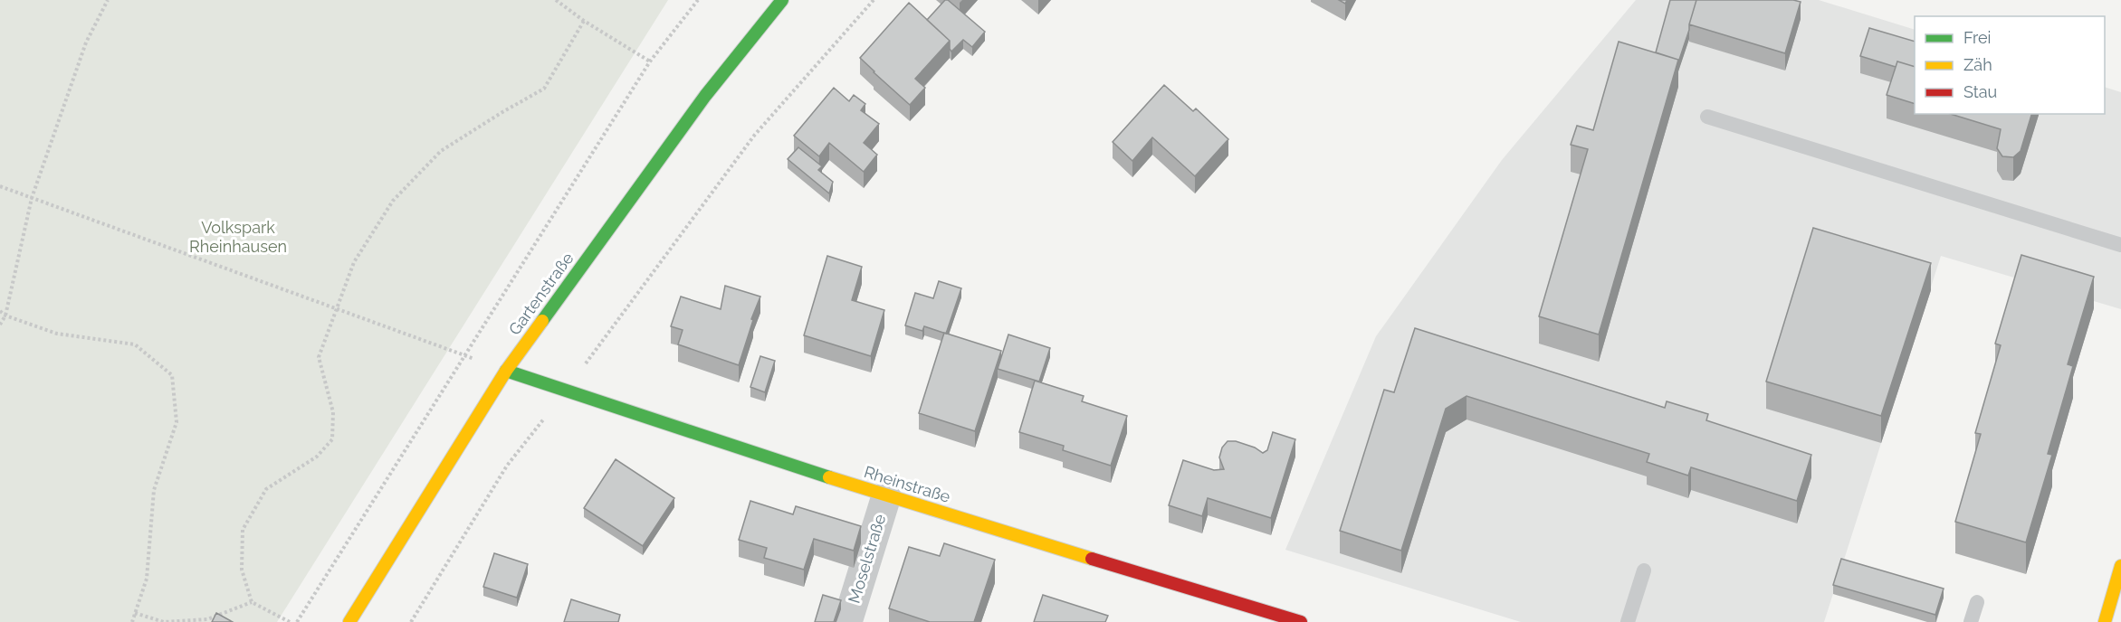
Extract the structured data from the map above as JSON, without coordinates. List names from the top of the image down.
{
  "streets": {
    "street": ["Gartenstraße", "Rheinstraße", "Moselstraße"]
  },
  "crossings": [
    ["Gartenstraße", "Rheinstraße"],
    ["Rheinstraße", "Moselstraße"]
  ],
  "parks": ["Volkspark Rheinhausen"],
  "legend": ["Frei", "Zäh", "Stau"]
}
